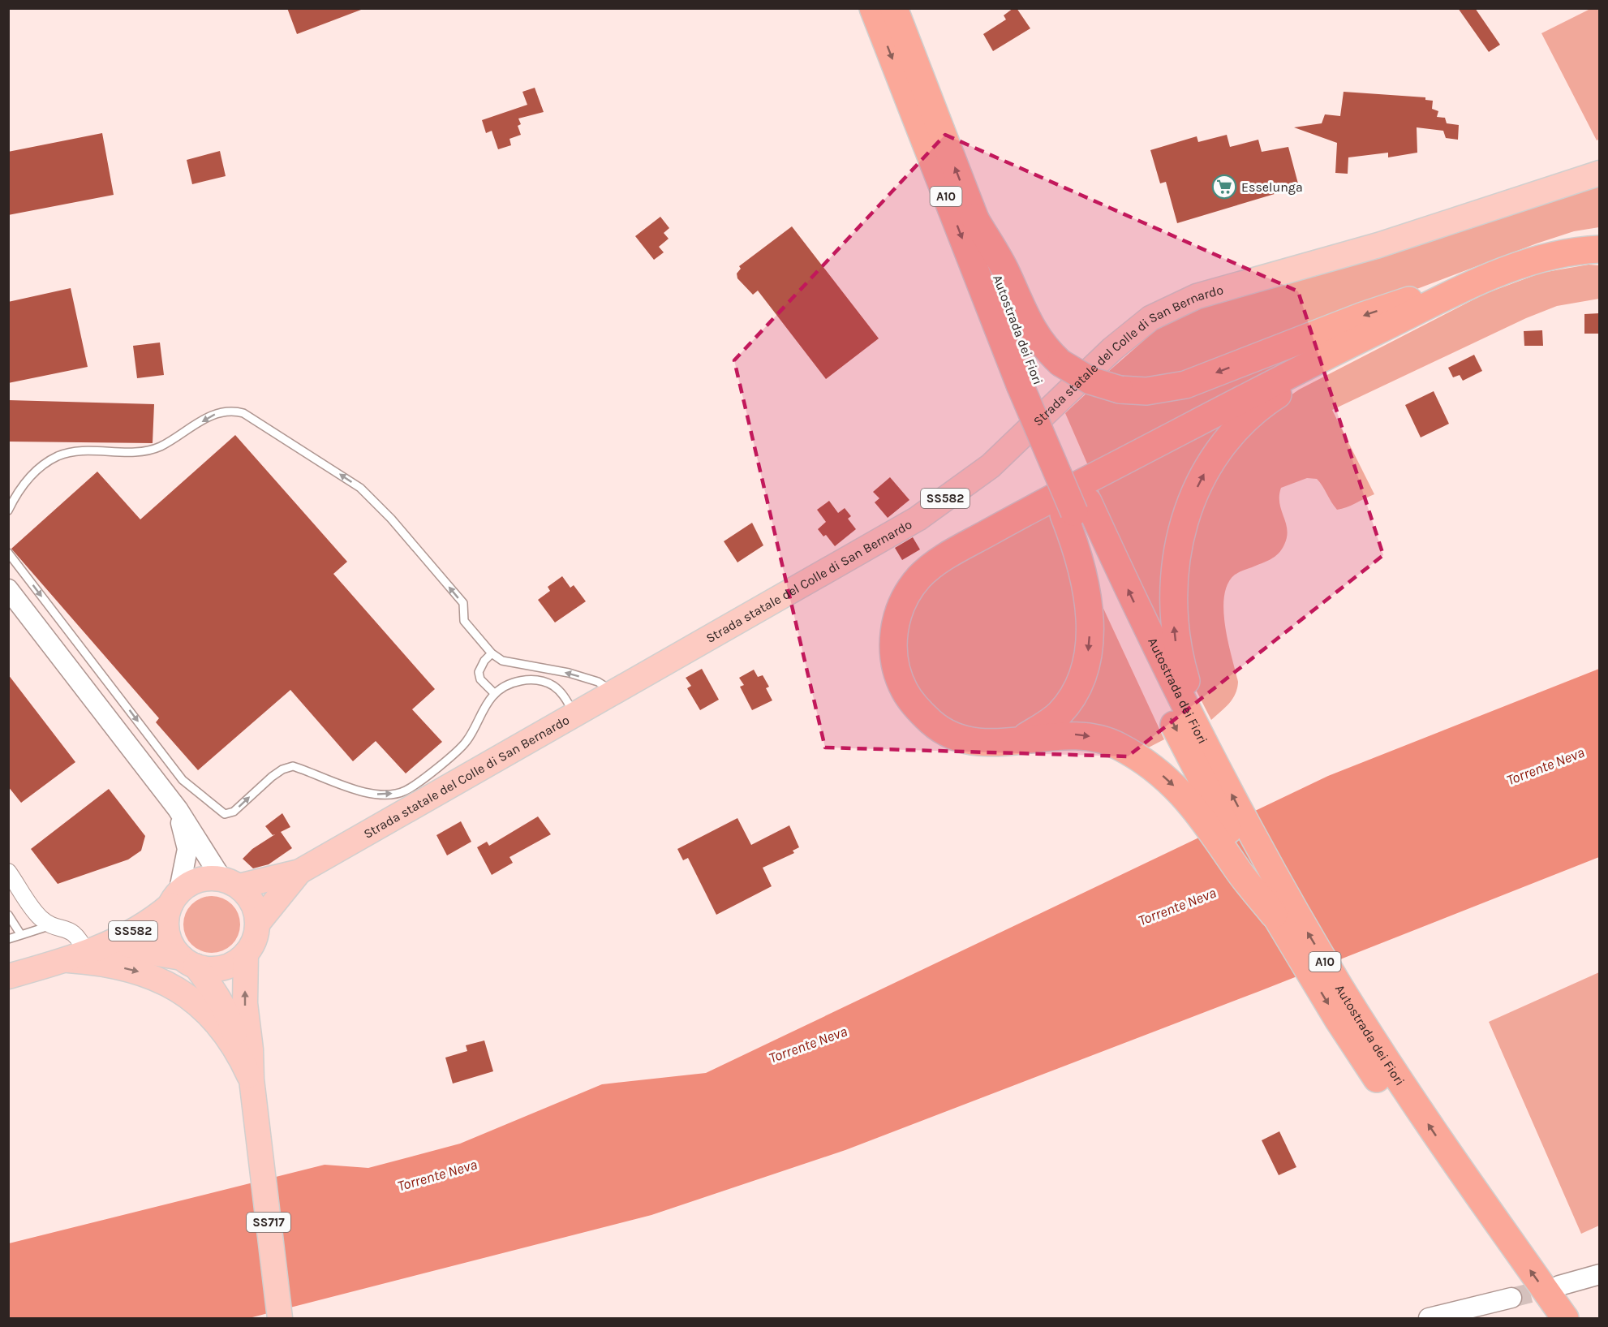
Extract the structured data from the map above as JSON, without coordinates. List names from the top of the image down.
{
  "streets": {
    "highway": ["A10", "Autostrada dei Fiori"],
    "main road": ["Strada statale del Colle di San Bernardo", "SS582", "SS717"]
  },
  "crossings": [
    ["Strada statale del Colle di San Bernardo", "SS582"],
    ["Strada statale del Colle di San Bernardo", "SS717"],
    ["SS582", "SS717"]
  ],
  "water": ["Torrente Neva"],
  "places": {
    "supermarket": ["Esselunga"]
  }
}
